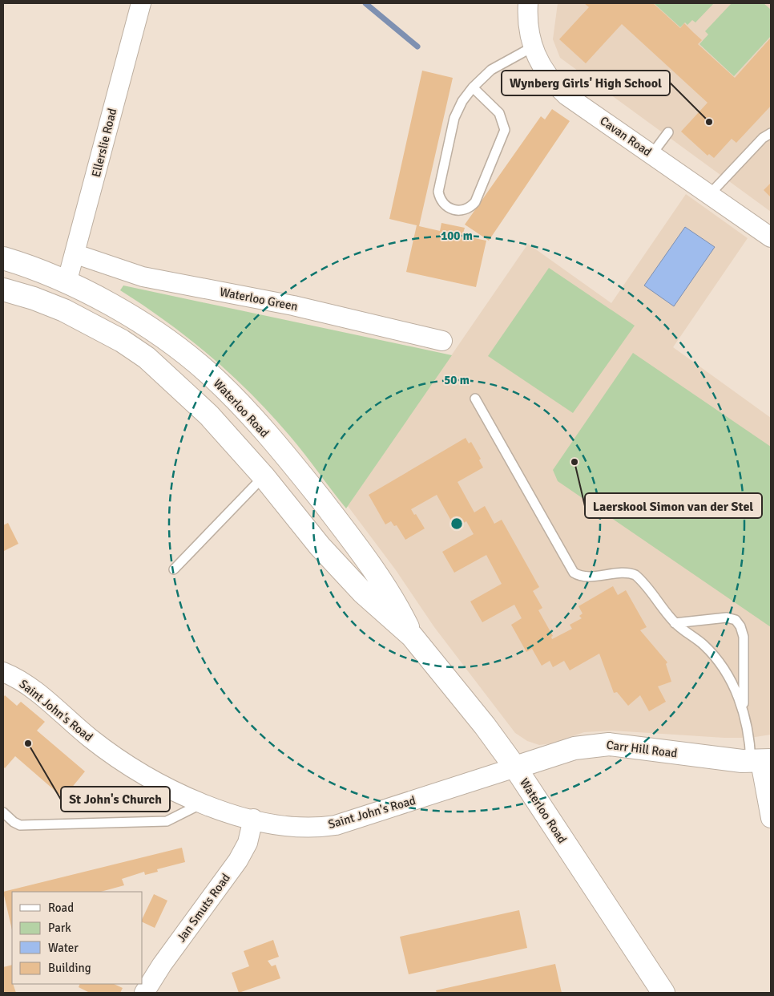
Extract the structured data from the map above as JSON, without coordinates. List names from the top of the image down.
{
  "streets": {
    "main road": ["Waterloo Road", "Carr Hill Road"],
    "street": [
      "Cavan Road",
      "Ellerslie Road",
      "Waterloo Green",
      "Saint John's Road",
      "Jan Smuts Road"
    ]
  },
  "crossings": [
    ["Ellerslie Road", "Waterloo Green"],
    ["Ellerslie Road", "Waterloo Road"],
    ["Waterloo Road", "Saint John's Road"],
    ["Waterloo Road", "Carr Hill Road"],
    ["Saint John's Road", "Carr Hill Road"],
    ["Saint John's Road", "Jan Smuts Road"]
  ],
  "places": ["Wynberg Girls' High School", "Laerskool Simon van der Stel", "St John's Church"],
  "legend": [
    "Road",
    "Park",
    "Water",
    "Building"
  ],
  "rings": ["100 m", "50 m"]
}
